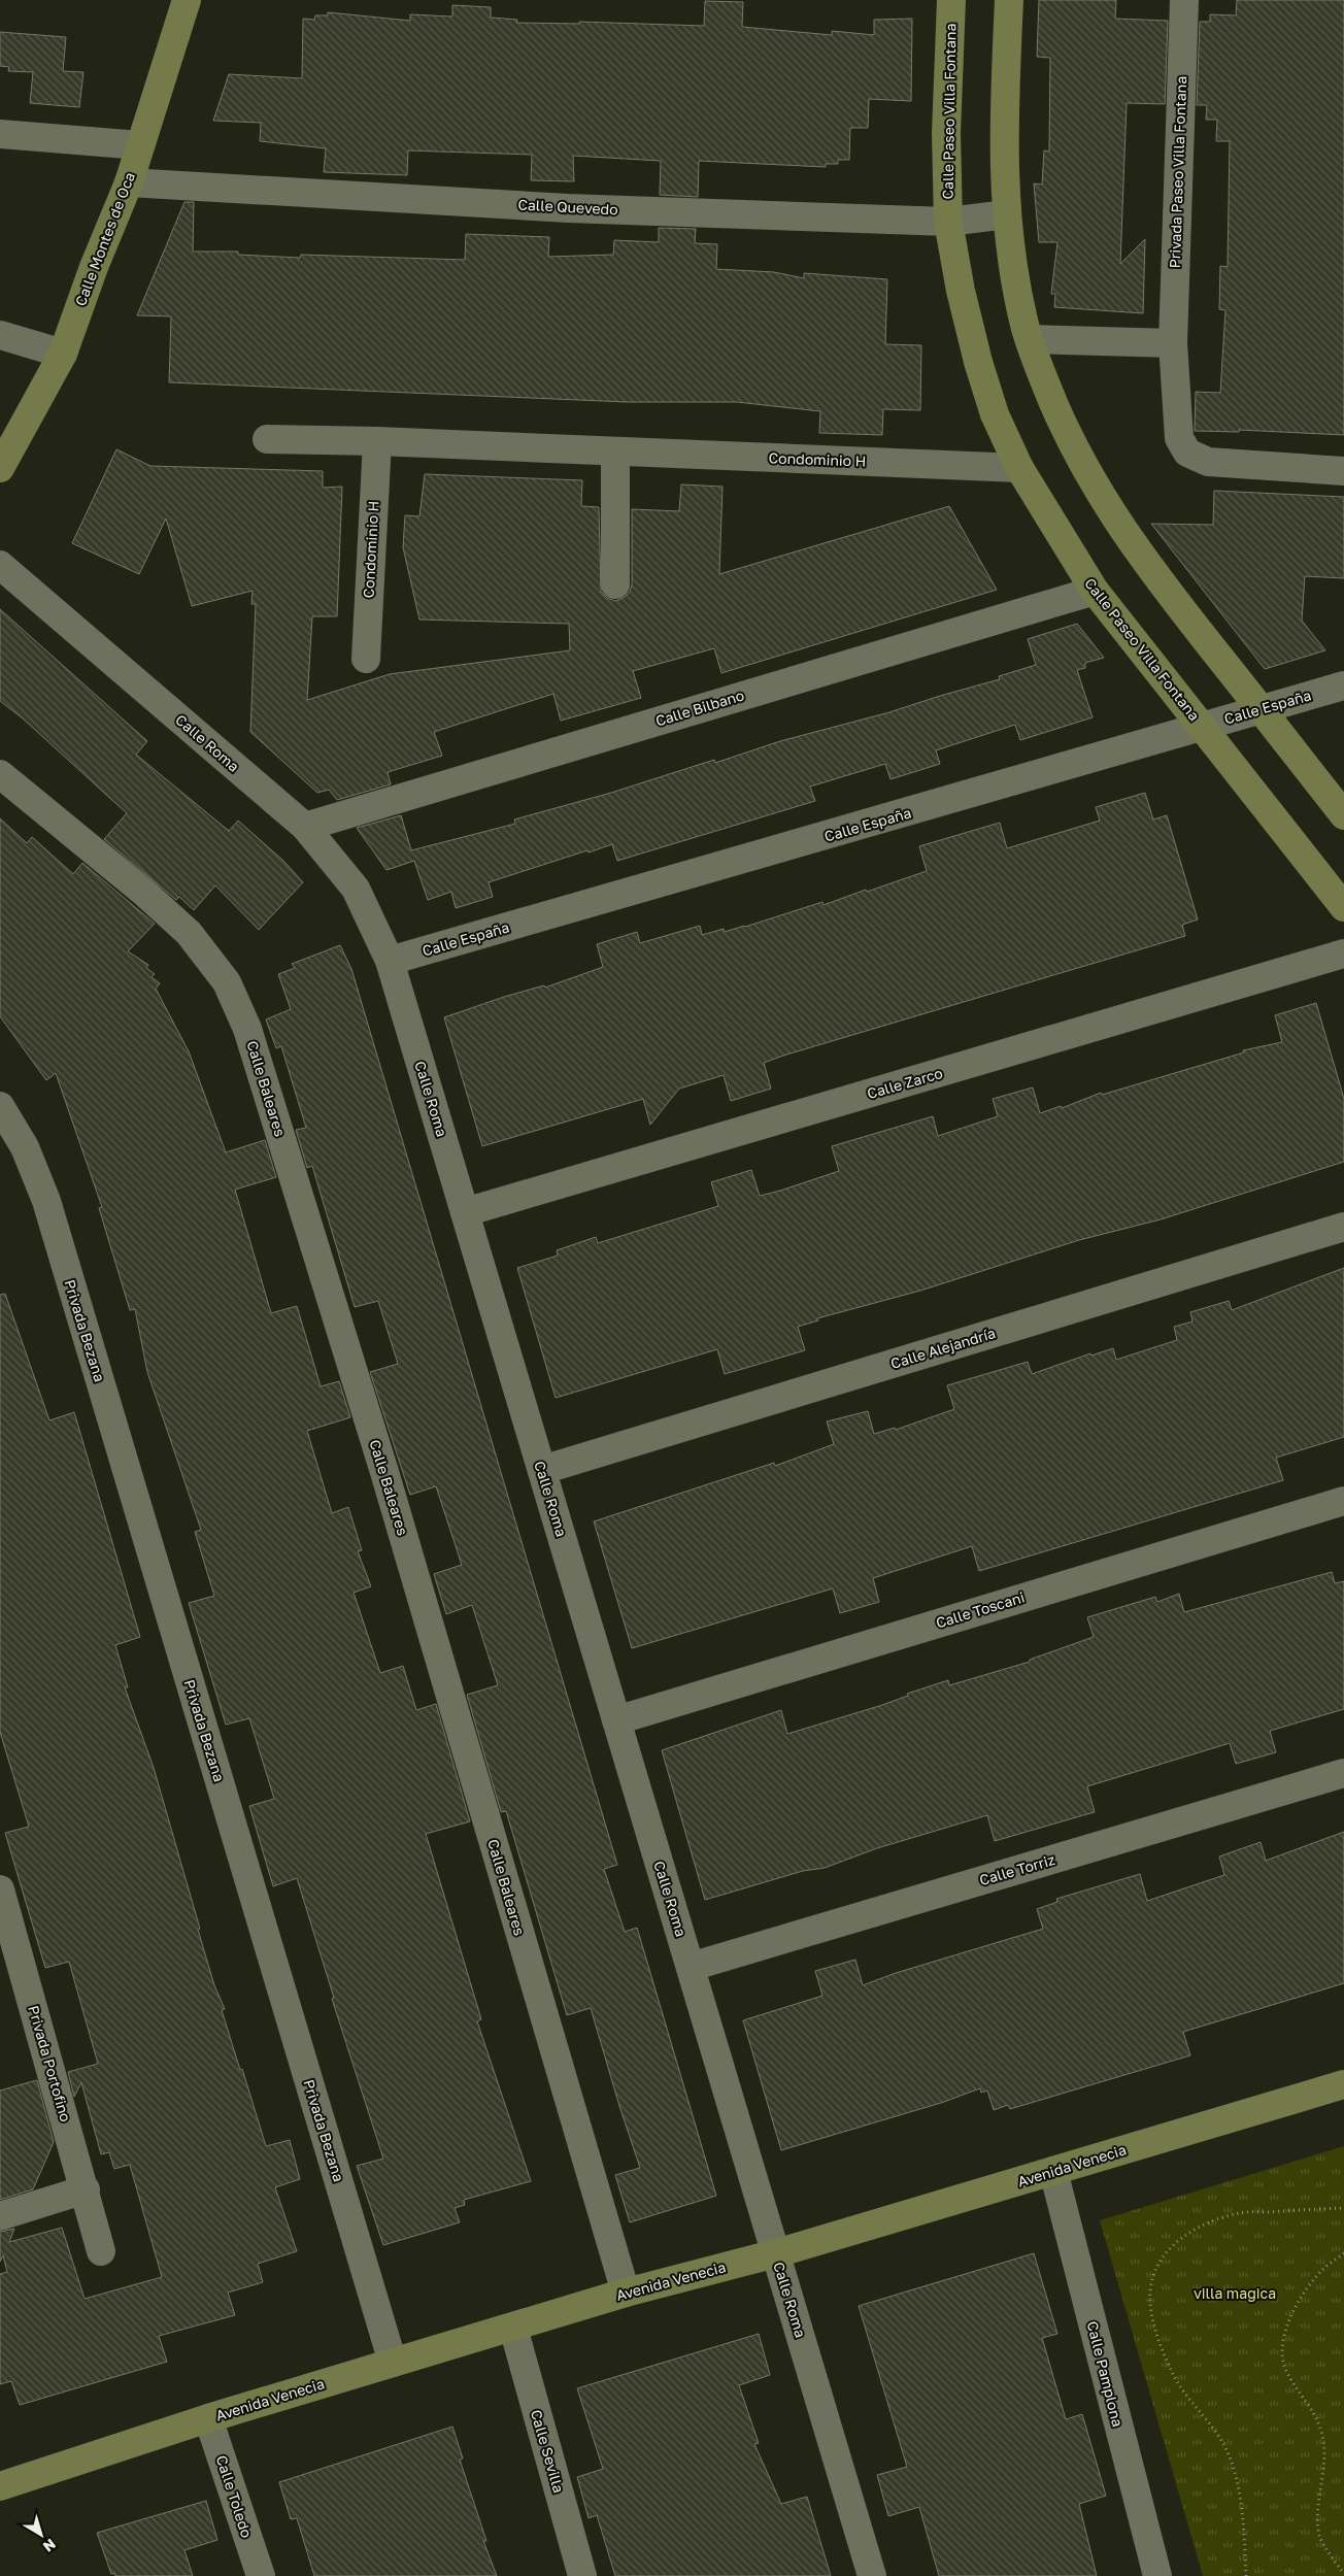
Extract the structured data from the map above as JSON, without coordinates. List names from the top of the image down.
{
  "streets": {
    "street": [
      "Calle Paseo Villa Fontana",
      "Privada Paseo Villa Fontana",
      "Calle Quevedo",
      "Calle Montes de Oca",
      "Condominio H",
      "Calle España",
      "Calle Bilbano",
      "Calle Roma",
      "Calle Zarco",
      "Calle Baleares",
      "Privada Bezana",
      "Calle Alejandría",
      "Calle Toscani",
      "Calle Torriz",
      "Privada Portofino",
      "Avenida Venecia",
      "Calle Pamplona",
      "Calle Sevilla",
      "Calle Toledo"
    ]
  },
  "crossings": [
    ["Calle Paseo Villa Fontana", "Calle Quevedo"],
    ["Calle Paseo Villa Fontana", "Condominio H"],
    ["Calle Paseo Villa Fontana", "Calle España"],
    ["Calle Paseo Villa Fontana", "Calle Bilbano"],
    ["Calle Quevedo", "Calle Montes de Oca"],
    ["Calle España", "Calle Roma"],
    ["Calle Bilbano", "Calle Roma"],
    ["Calle Roma", "Calle Zarco"],
    ["Calle Roma", "Calle Alejandría"],
    ["Calle Roma", "Calle Toscani"],
    ["Calle Roma", "Calle Torriz"],
    ["Calle Roma", "Avenida Venecia"],
    ["Calle Baleares", "Avenida Venecia"],
    ["Privada Bezana", "Avenida Venecia"],
    ["Avenida Venecia", "Calle Pamplona"],
    ["Avenida Venecia", "Calle Sevilla"],
    ["Avenida Venecia", "Calle Toledo"]
  ],
  "parks": ["villa magica"],
  "north": "bottom right"
}
